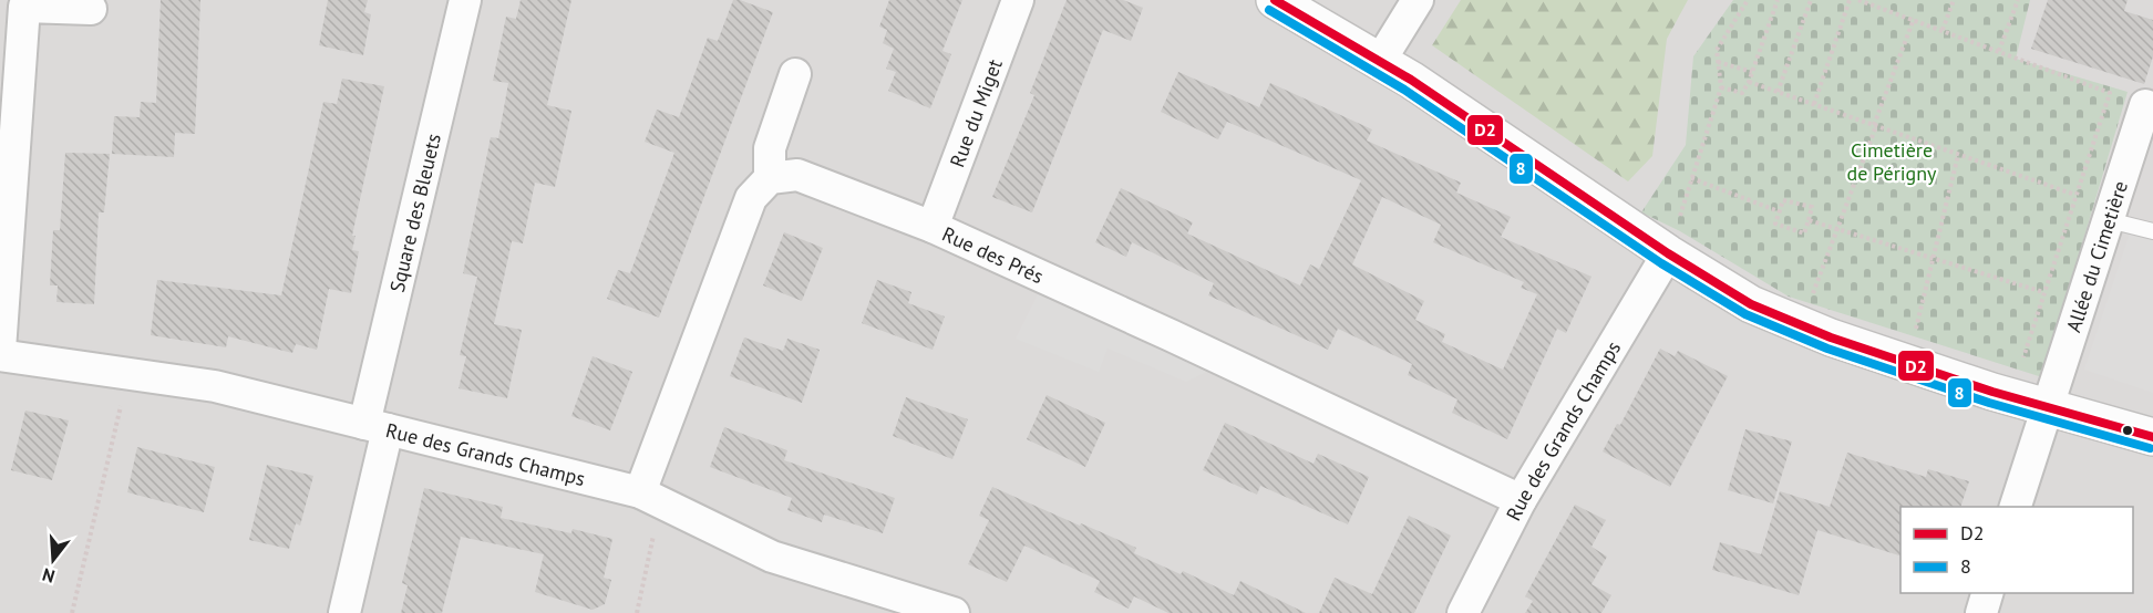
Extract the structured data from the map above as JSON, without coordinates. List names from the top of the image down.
{
  "streets": {
    "street": [
      "Rue du Miget",
      "Square des Bleuets",
      "Rue des Prés",
      "Allée du Cimetière",
      "Rue des Grands Champs"
    ]
  },
  "crossings": [
    ["Rue du Miget", "Rue des Prés"],
    ["Square des Bleuets", "Rue des Grands Champs"],
    ["Rue des Prés", "Rue des Grands Champs"]
  ],
  "parks": ["Cimetière de Périgny"],
  "lines": ["transit line D2", "transit line 8"],
  "legend": ["D2", "8"],
  "north": "bottom"
}
